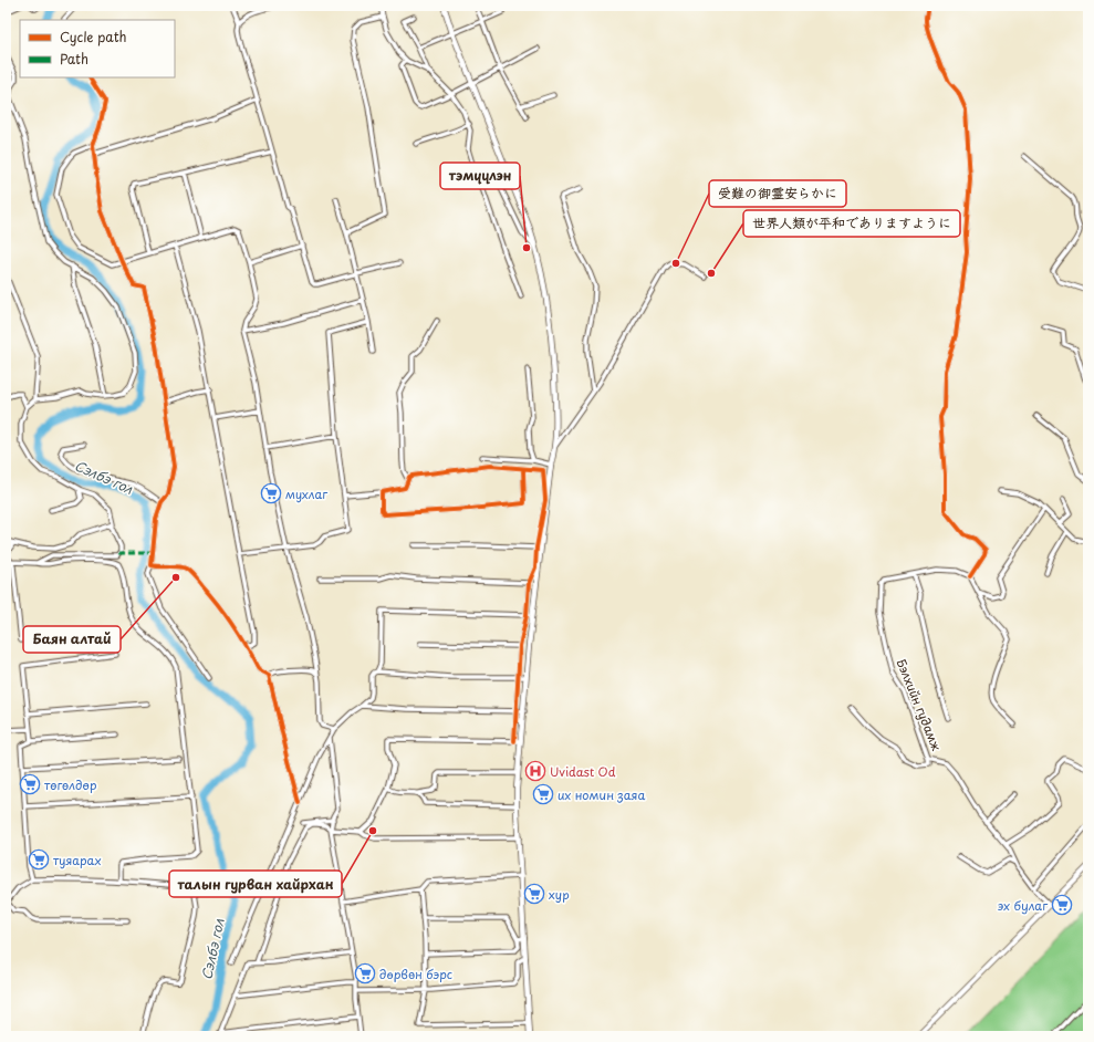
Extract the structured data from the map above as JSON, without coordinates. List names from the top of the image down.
{
  "streets": {
    "street": ["Бэлхийн гудамж"]
  },
  "water": ["Сэлбэ гол"],
  "places": {
    "other": [
      "тэмүүлэн",
      "受難の御霊安らかに",
      "世界人類が平和でありますように",
      "Баян алтай",
      "талын гурван хайрхан"
    ],
    "supermarket": [
      "мухлаг",
      "төгөлдөр",
      "их номин заяа",
      "туяарах",
      "хур",
      "эх булаг",
      "дөрвөн бэрс"
    ],
    "hospital": ["Uvidast Od"]
  },
  "legend": ["Cycle path", "Path"]
}
